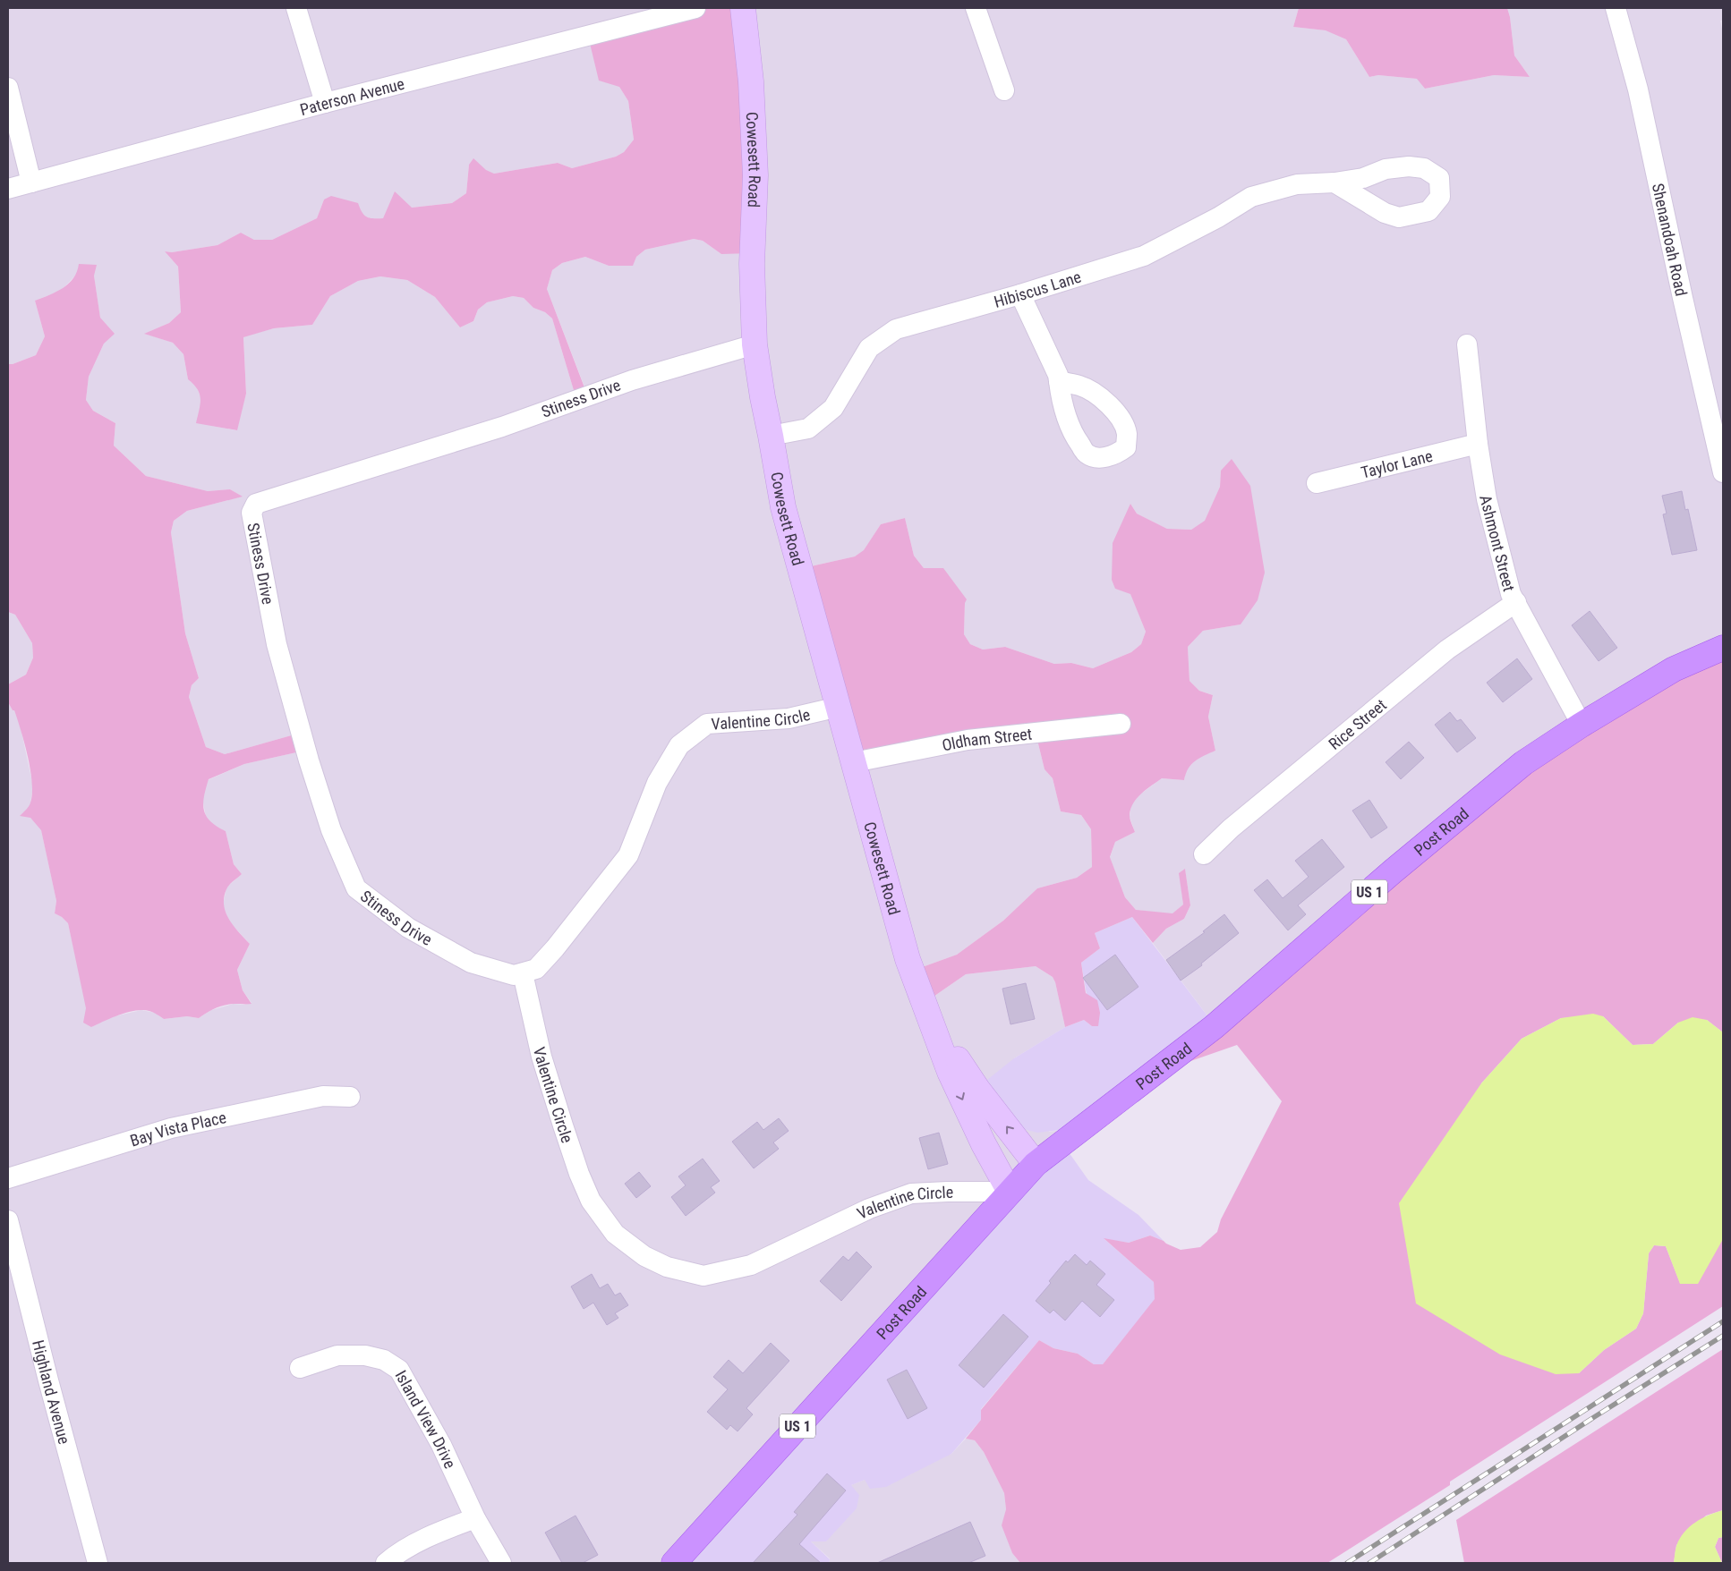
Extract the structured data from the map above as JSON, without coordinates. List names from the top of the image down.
{
  "streets": {
    "main road": ["Cowesett Road", "Post Road", "US 1"],
    "street": [
      "Paterson Avenue",
      "Shenandoah Road",
      "Hibiscus Lane",
      "Stiness Drive",
      "Taylor Lane",
      "Ashmont Street",
      "Valentine Circle",
      "Rice Street",
      "Oldham Street",
      "Bay Vista Place",
      "Highland Avenue",
      "Island View Drive"
    ]
  },
  "crossings": [
    ["Cowesett Road", "Hibiscus Lane"],
    ["Cowesett Road", "Stiness Drive"],
    ["Cowesett Road", "Valentine Circle"],
    ["Cowesett Road", "Oldham Street"],
    ["Cowesett Road", "Post Road"],
    ["Stiness Drive", "Valentine Circle"],
    ["Taylor Lane", "Ashmont Street"],
    ["Ashmont Street", "Rice Street"],
    ["Ashmont Street", "Post Road"],
    ["Valentine Circle", "Post Road"]
  ]
}
